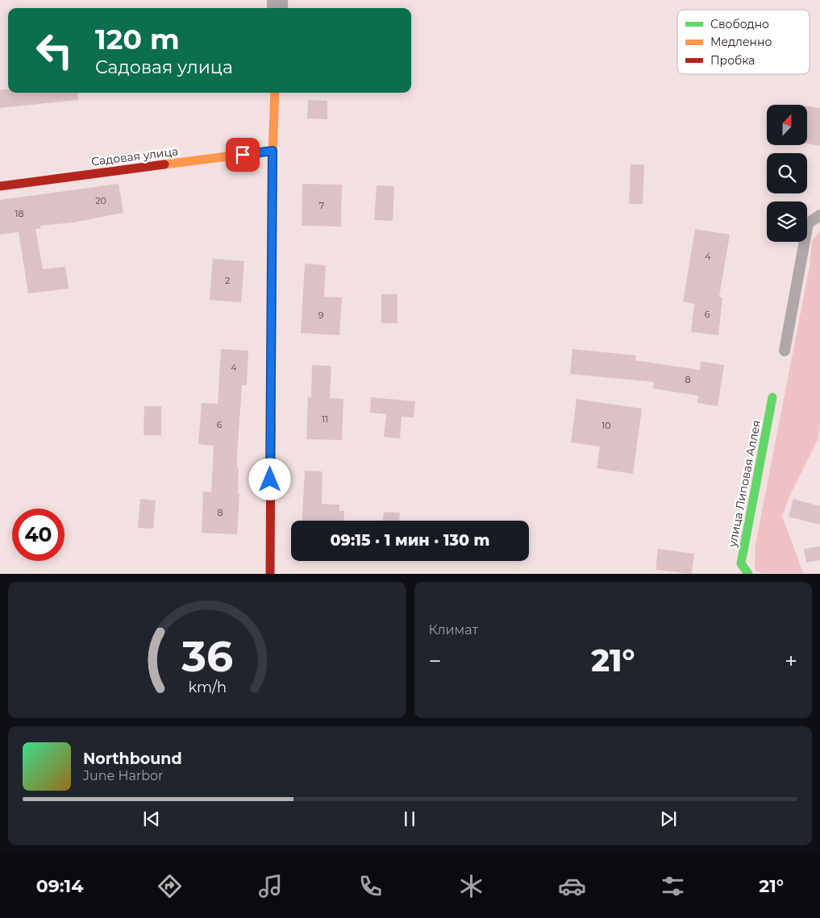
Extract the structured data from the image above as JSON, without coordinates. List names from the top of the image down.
{
  "streets": {
    "street": ["Садовая улица", "улица Липовая Аллея"]
  },
  "house_numbers": [
    "20",
    "7",
    "18",
    "4",
    "2",
    "6",
    "9",
    "4",
    "8",
    "11",
    "6",
    "10",
    "8"
  ],
  "legend": ["Свободно", "Медленно", "Пробка"],
  "north": "top",
  "page": {
    "turn": ["120 m", "Садовая улица"],
    "limit": "40",
    "trip": "09:15 · 1 мин · 130 m",
    "tile": "Климат",
    "heat": ["−", "21°", "+"],
    "song": ["Northbound", "June Harbor"],
    "tabs": ["09:14", "21°"],
    "gauge": ["36", "km/h"]
  }
}
